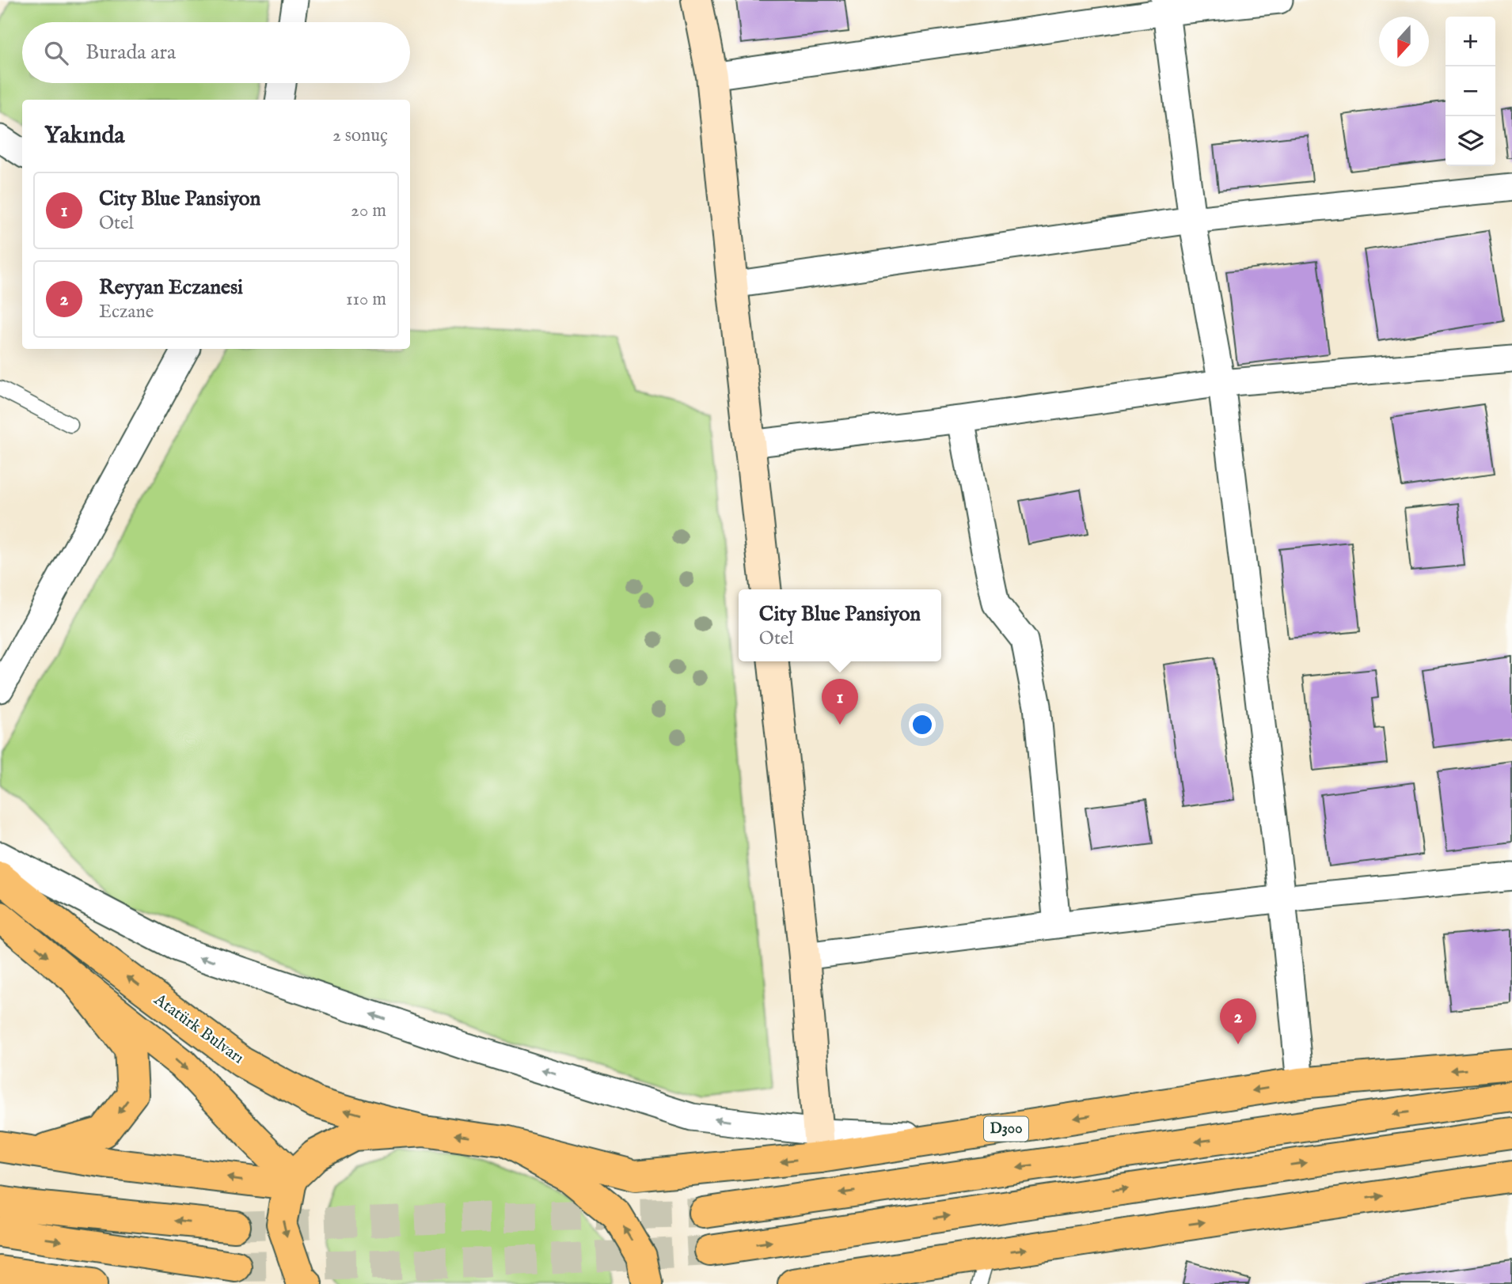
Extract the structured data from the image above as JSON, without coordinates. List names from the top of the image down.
{
  "streets": {
    "main road": ["Atatürk Bulvarı", "D300"]
  },
  "north": "bottom",
  "page": {
    "map_buttons": ["+", "−"],
    "search": "Burada ara",
    "heading": ["Yakında", "2 sonuç"],
    "list": [
      {
        "mark": "1",
        "name": "City Blue Pansiyon",
        "note": "Otel",
        "value": "20 m"
      },
      {
        "mark": "2",
        "name": "Reyyan Eczanesi",
        "note": "Eczane",
        "value": "110 m"
      }
    ],
    "popup": ["City Blue Pansiyon", "Otel"],
    "pins": ["1", "2"]
  }
}
